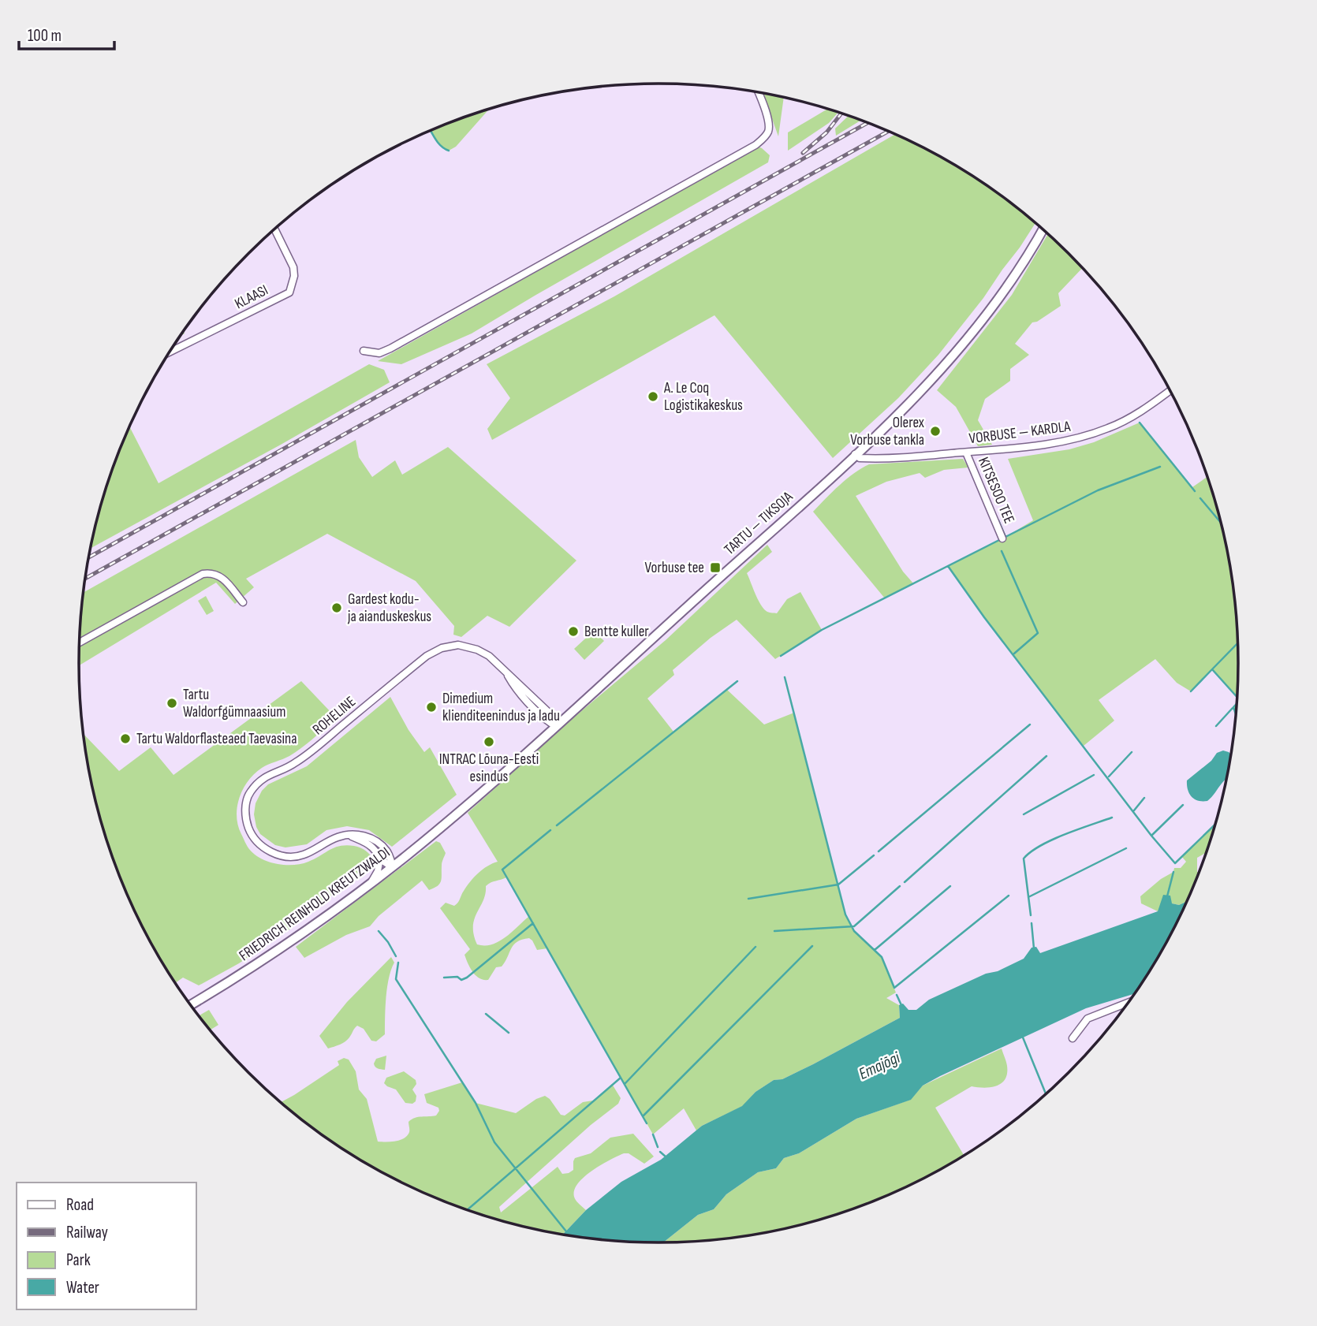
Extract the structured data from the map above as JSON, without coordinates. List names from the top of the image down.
{
  "streets": {
    "main road": ["TARTU — TIKSOJA", "FRIEDRICH REINHOLD KREUTZWALDI"],
    "street": [
      "KLAASI",
      "VORBUSE — KARDLA",
      "KITSESOO TEE",
      "ROHELINE"
    ]
  },
  "crossings": [
    ["VORBUSE — KARDLA", "KITSESOO TEE"],
    ["VORBUSE — KARDLA", "TARTU — TIKSOJA"],
    ["TARTU — TIKSOJA", "ROHELINE"],
    ["TARTU — TIKSOJA", "FRIEDRICH REINHOLD KREUTZWALDI"]
  ],
  "water": ["Emajõgi"],
  "places": {
    "other": [
      "A. Le Coq Logistikakeskus",
      "Olerex Vorbuse tankla",
      "Gardest kodu- ja aianduskeskus",
      "Bentte kuller",
      "Tartu Waldorfgümnaasium",
      "Dimedium klienditeenindus ja ladu",
      "Tartu Waldorflasteaed Taevasina",
      "INTRAC Lõuna-Eesti esindus"
    ],
    "transit": ["Vorbuse tee"]
  },
  "legend": [
    "Road",
    "Railway",
    "Park",
    "Water"
  ],
  "scale_bar": "100 m"
}
